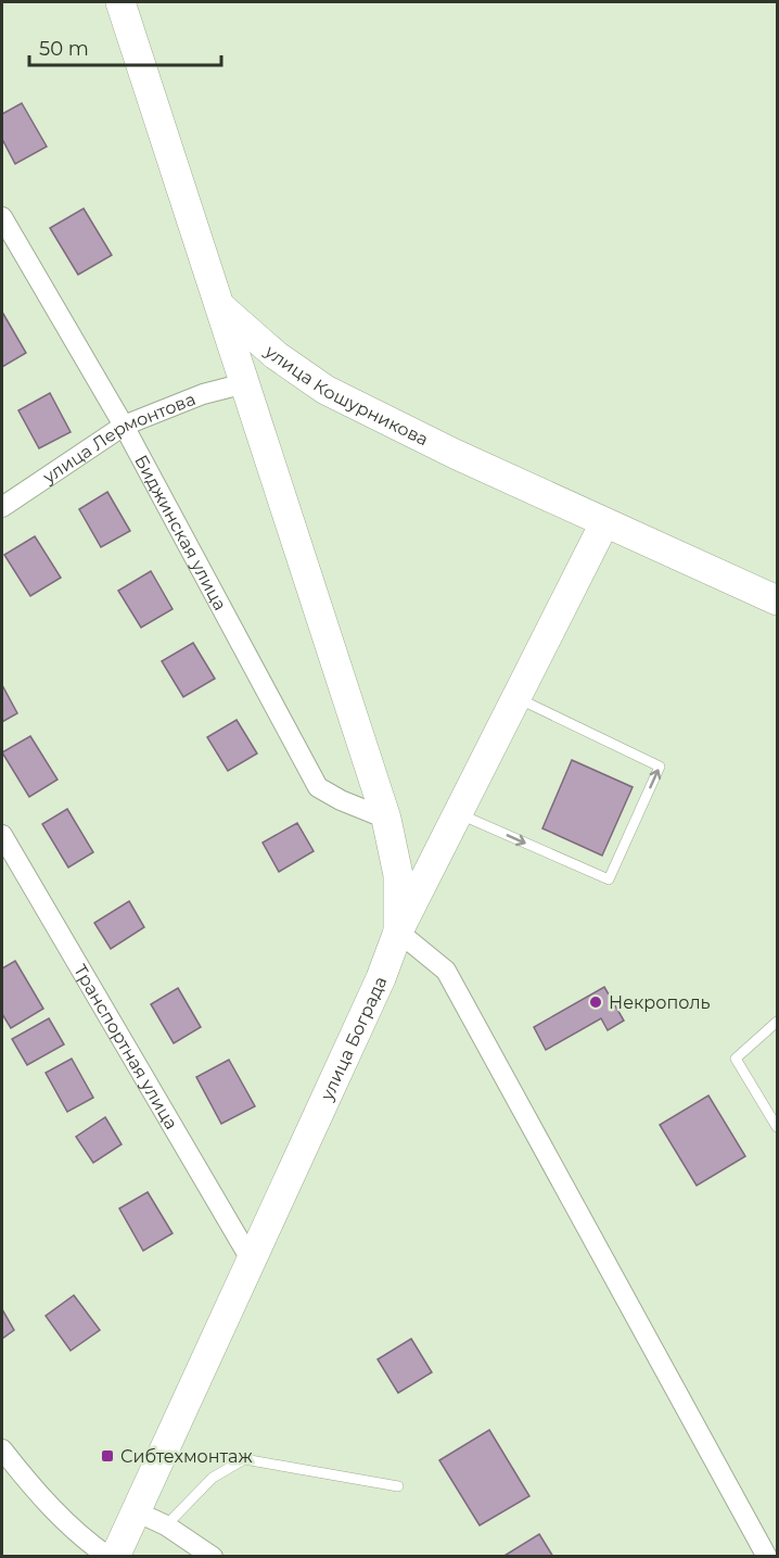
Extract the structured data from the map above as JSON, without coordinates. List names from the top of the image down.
{
  "streets": {
    "main road": ["улица Кошурникова", "улица Бограда"],
    "street": ["улица Лермонтова", "Биджинская улица", "Транспортная улица"]
  },
  "crossings": [
    ["улица Кошурникова", "улица Бограда"],
    ["улица Лермонтова", "Биджинская улица"],
    ["улица Бограда", "Транспортная улица"]
  ],
  "places": {
    "other": ["Некрополь"],
    "transit": ["Сибтехмонтаж"]
  },
  "scale_bar": "50 m"
}
